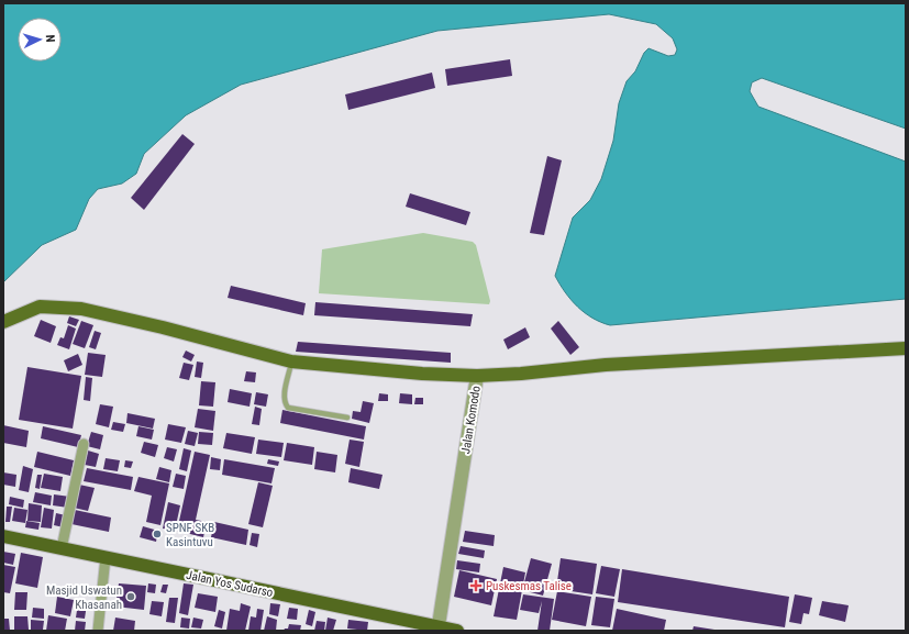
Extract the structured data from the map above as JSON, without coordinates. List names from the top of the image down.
{
  "streets": {
    "highway": ["Jalan Yos Sudarso"],
    "main road": ["Jalan Komodo"]
  },
  "crossings": [
    ["Jalan Komodo", "Jalan Yos Sudarso"]
  ],
  "places": {
    "other": ["SPNF SKB Kasintuvu", "Masjid Uswatun Khasanah"],
    "health": ["Puskesmas Talise"]
  },
  "north": "right"
}
